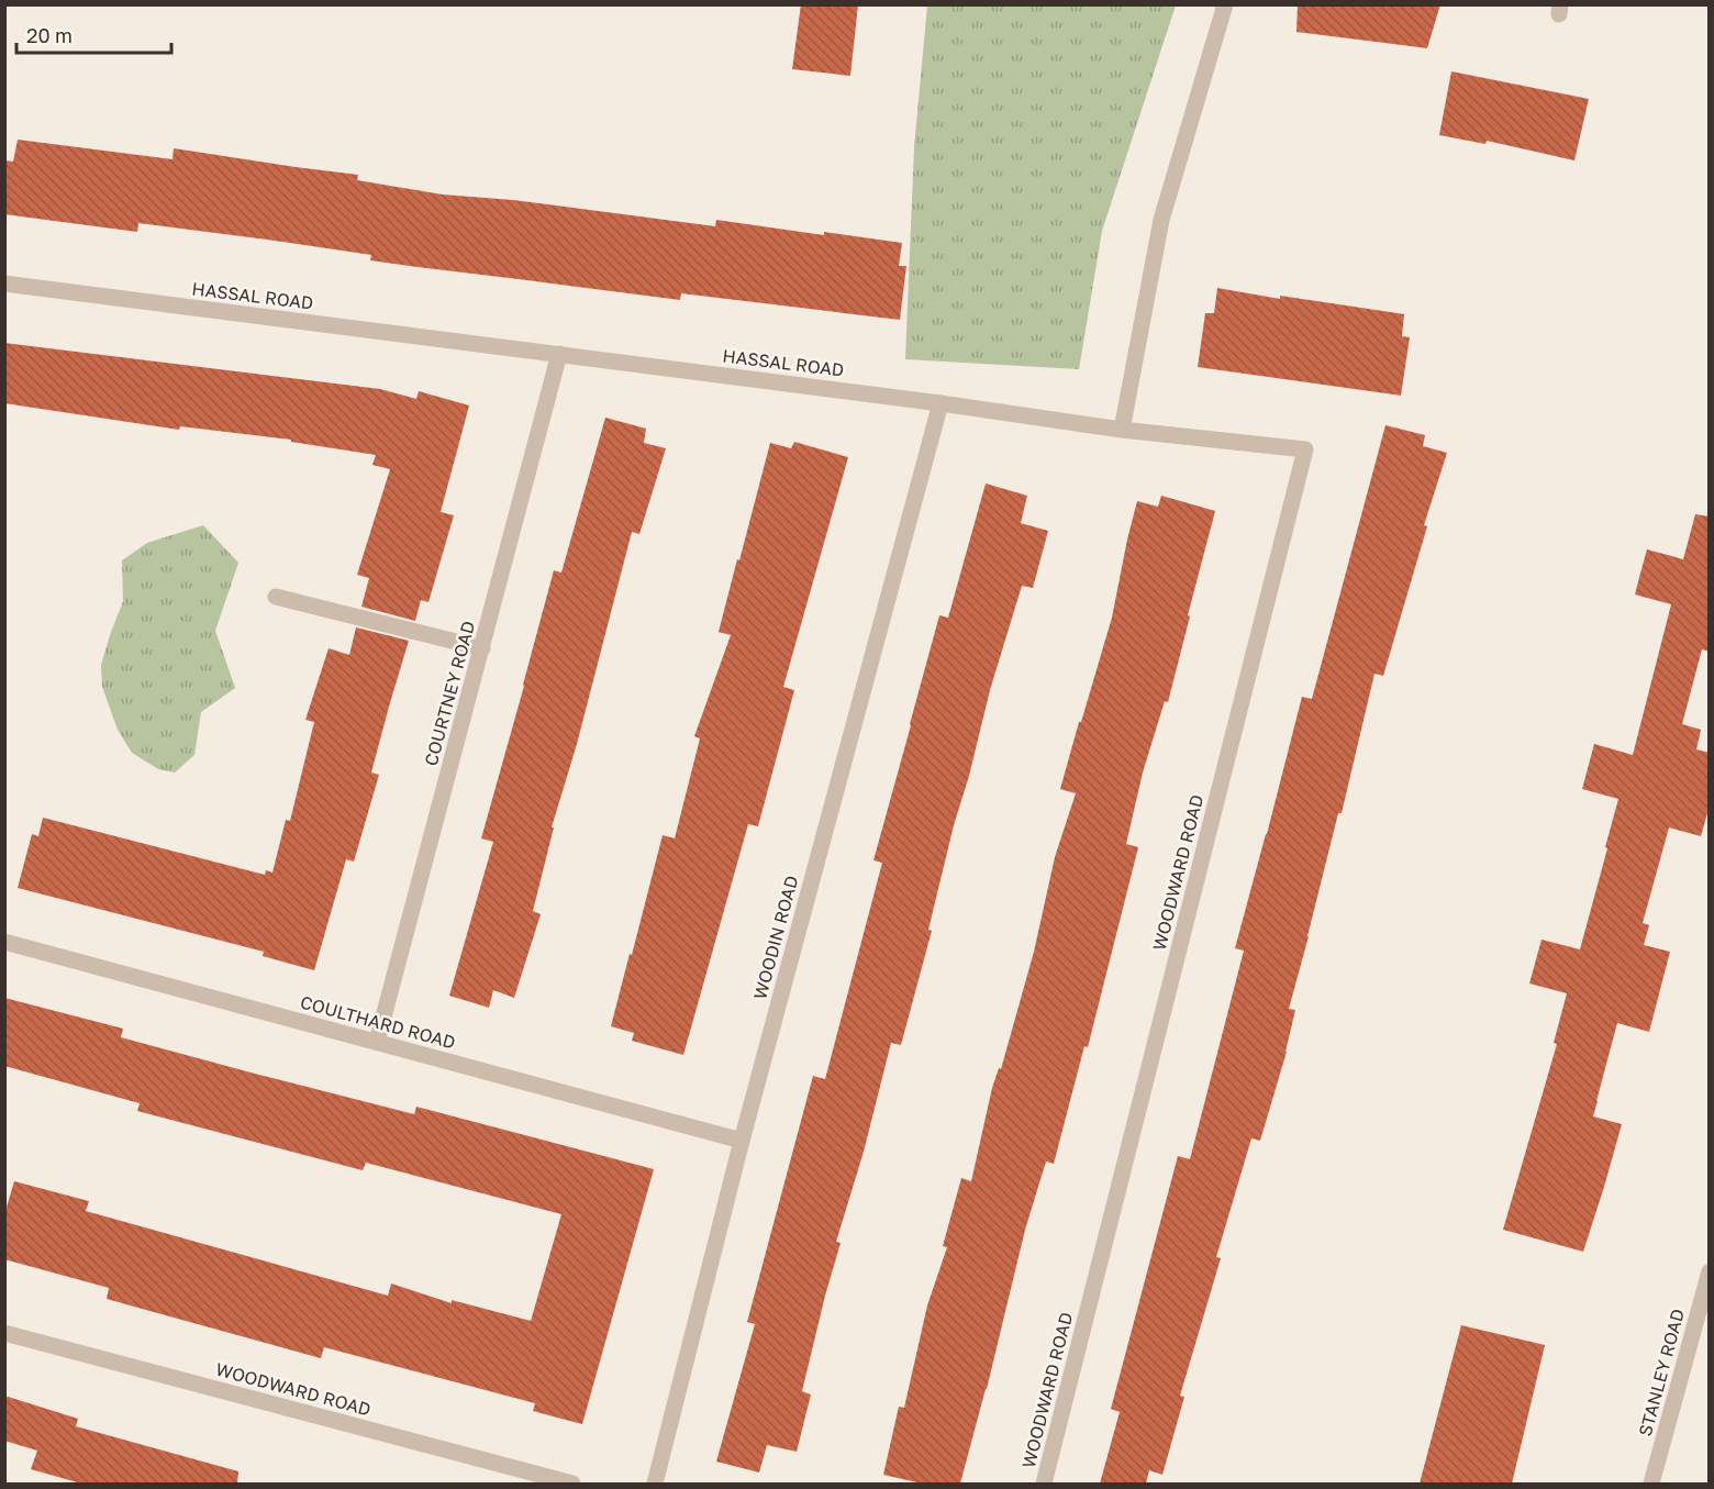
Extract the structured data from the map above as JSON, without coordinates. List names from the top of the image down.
{
  "streets": {
    "street": [
      "HASSAL ROAD",
      "COURTNEY ROAD",
      "WOODWARD ROAD",
      "WOODIN ROAD",
      "COULTHARD ROAD",
      "STANLEY ROAD"
    ]
  },
  "crossings": [
    ["HASSAL ROAD", "COURTNEY ROAD"],
    ["HASSAL ROAD", "WOODWARD ROAD"],
    ["HASSAL ROAD", "WOODIN ROAD"],
    ["COURTNEY ROAD", "COULTHARD ROAD"],
    ["WOODIN ROAD", "COULTHARD ROAD"]
  ],
  "scale_bar": "20 m"
}
